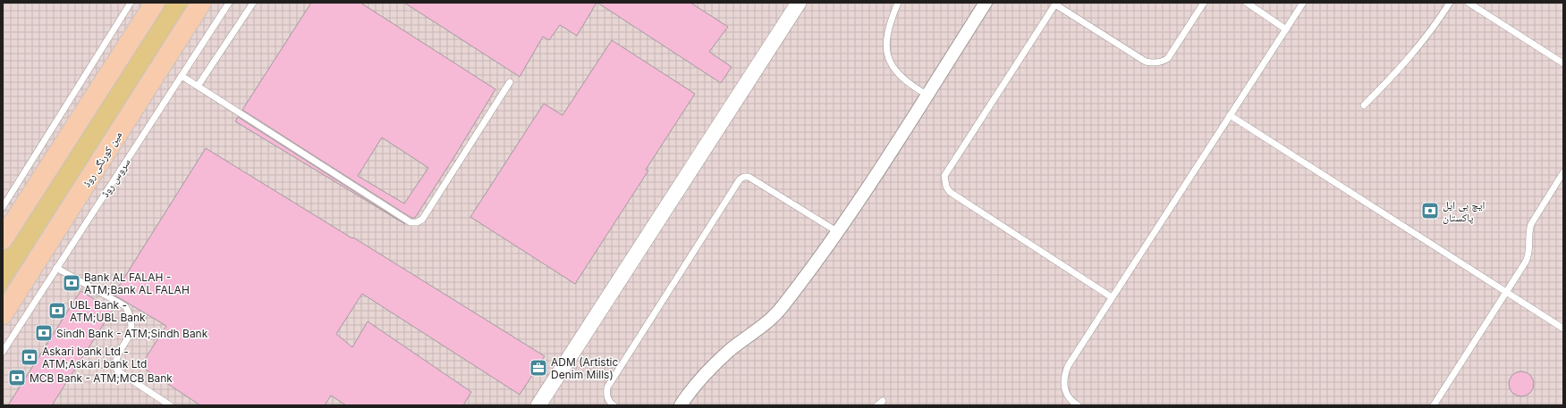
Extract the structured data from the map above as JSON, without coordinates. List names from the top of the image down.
{
  "streets": {
    "main road": ["مین کورنگی روڈ"],
    "lane": ["سروس روڈ"]
  },
  "places": {
    "bank": [
      "ایچ بی ایل پاکستان",
      "Bank AL FALAH - ATM;Bank AL FALAH",
      "UBL Bank - ATM;UBL Bank",
      "Sindh Bank - ATM;Sindh Bank",
      "Askari bank Ltd - ATM;Askari bank Ltd",
      "MCB Bank - ATM;MCB Bank"
    ],
    "office": ["ADM (Artistic Denim Mills)"]
  }
}
